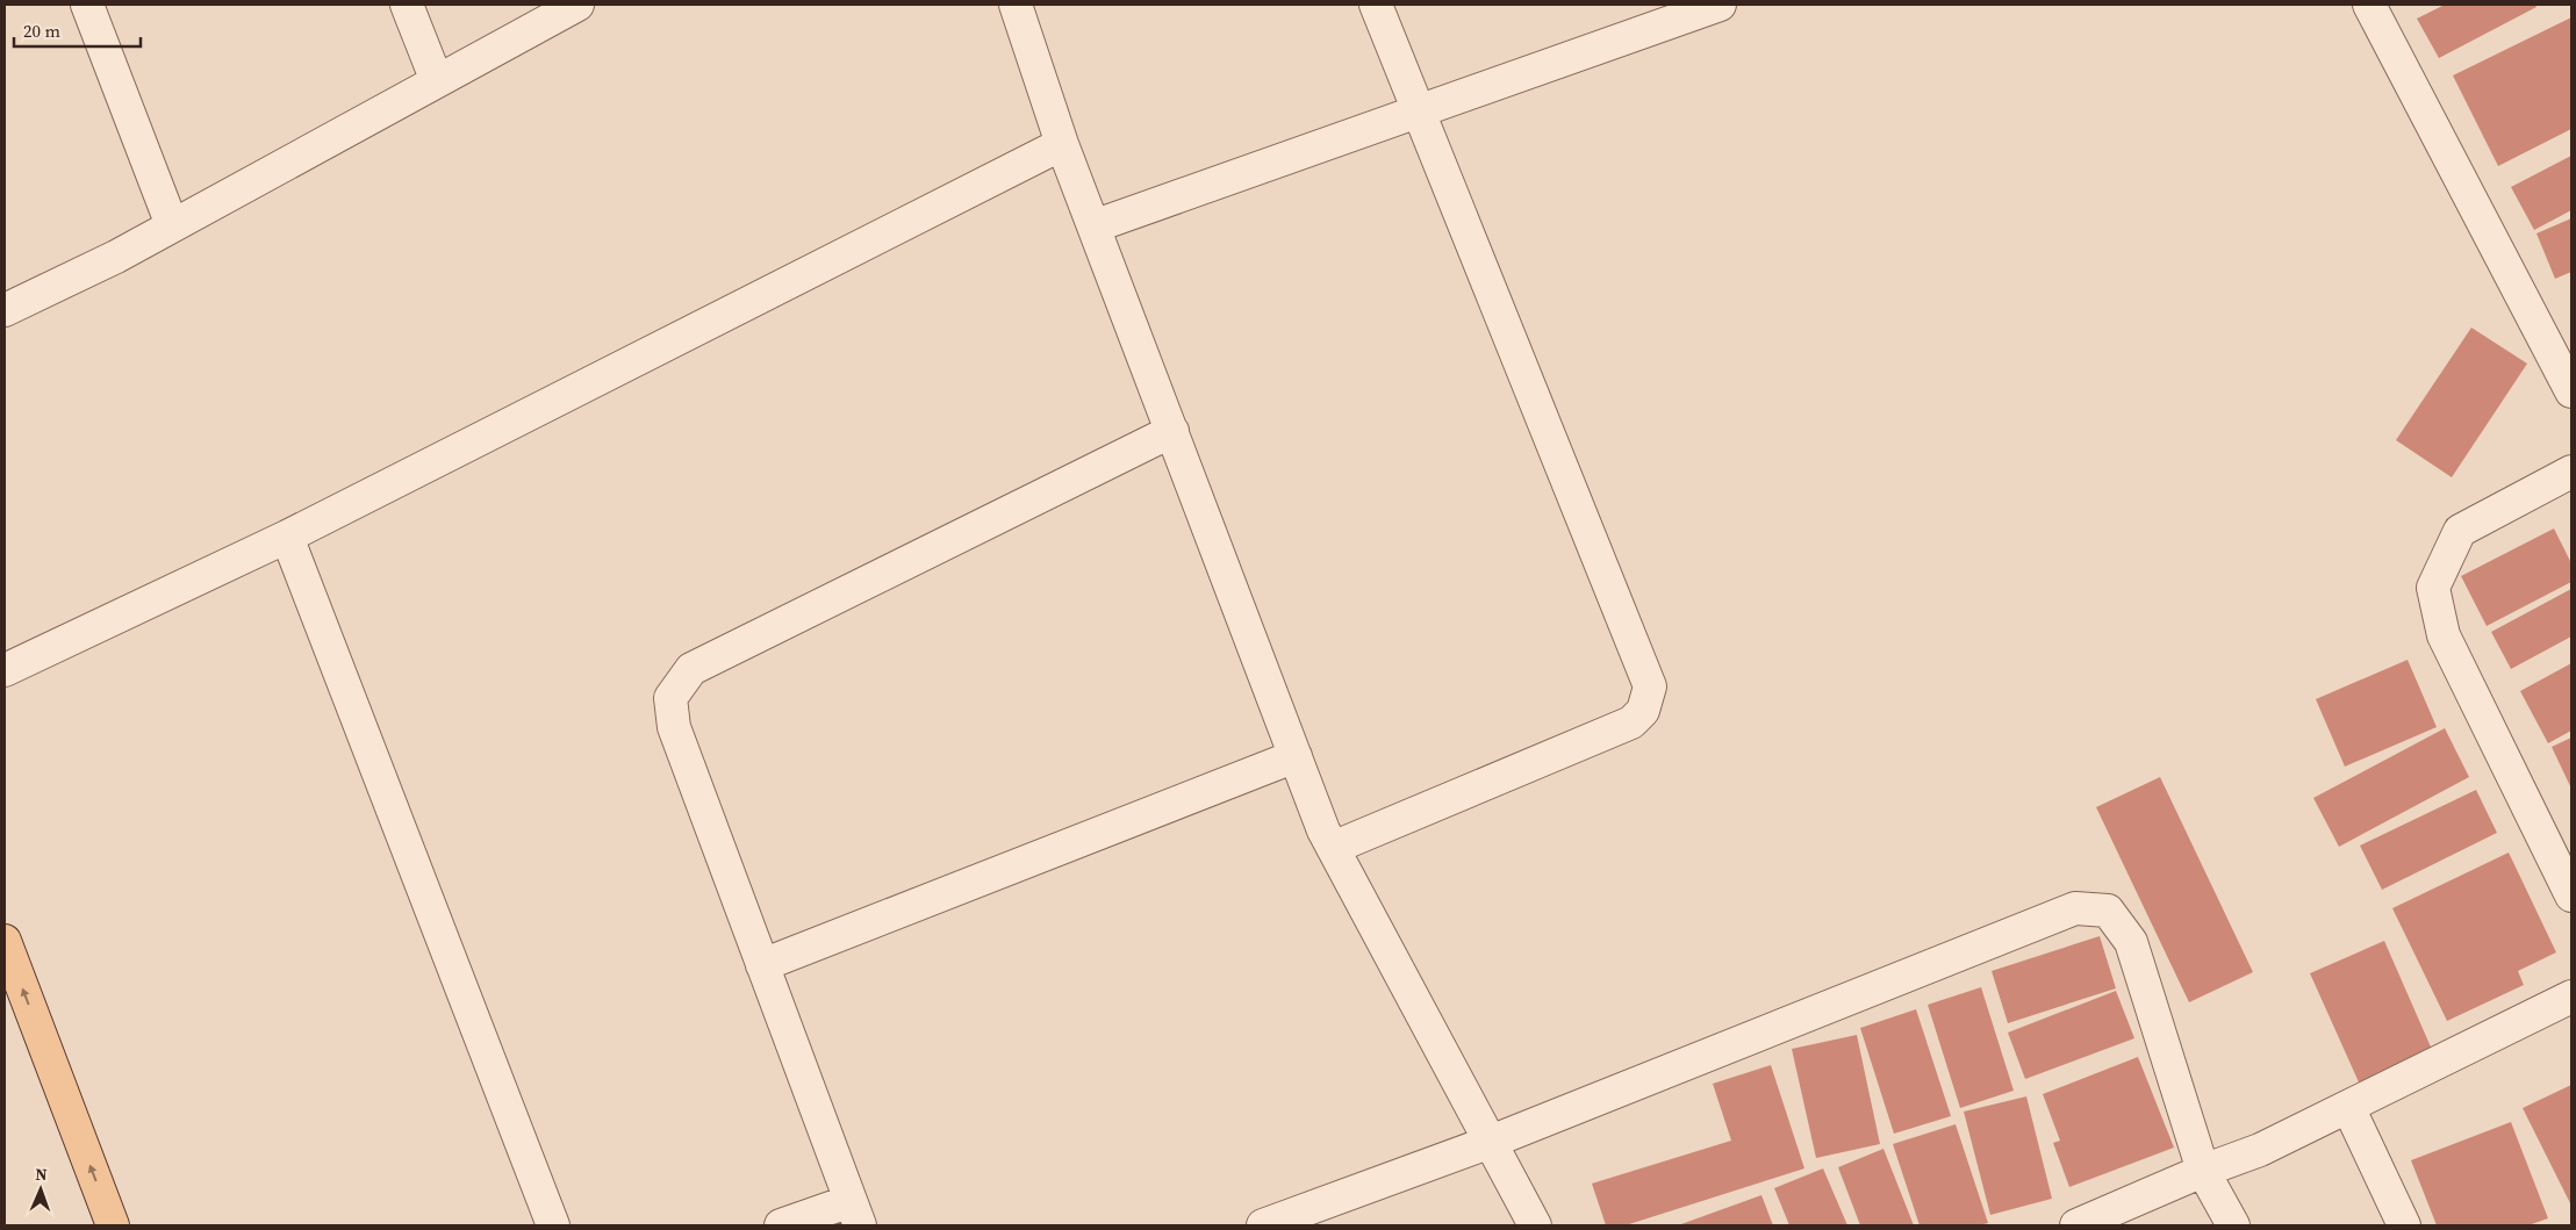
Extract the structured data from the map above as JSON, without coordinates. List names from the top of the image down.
{
  "scale_bar": "20 m",
  "north": "top"
}
